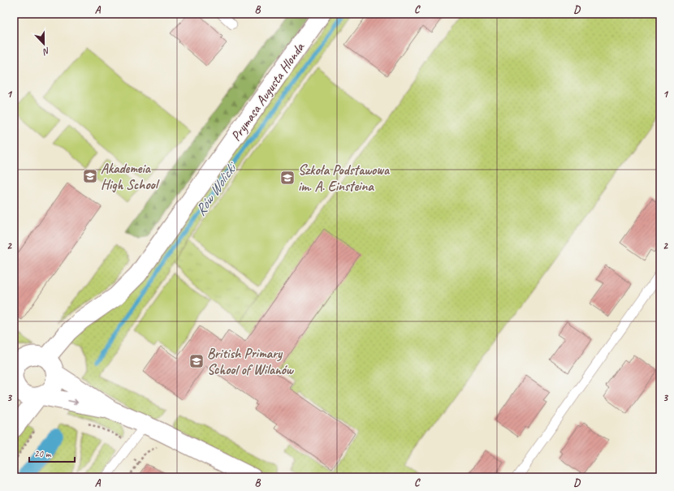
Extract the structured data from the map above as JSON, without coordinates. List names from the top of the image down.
{
  "streets": {
    "street": ["Prymasa Augusta Hlonda"]
  },
  "water": ["Rów Wolicki"],
  "places": {
    "school or university": ["Akademeia High School", "Szkoła Podstawowa im. A. Einsteina", "British Primary School of Wilanów"]
  },
  "scale_bar": "20 m",
  "north": "bottom",
  "grid": {
    "columns": [
      "A",
      "B",
      "C",
      "D"
    ],
    "rows": ["1", "2", "3"]
  }
}
